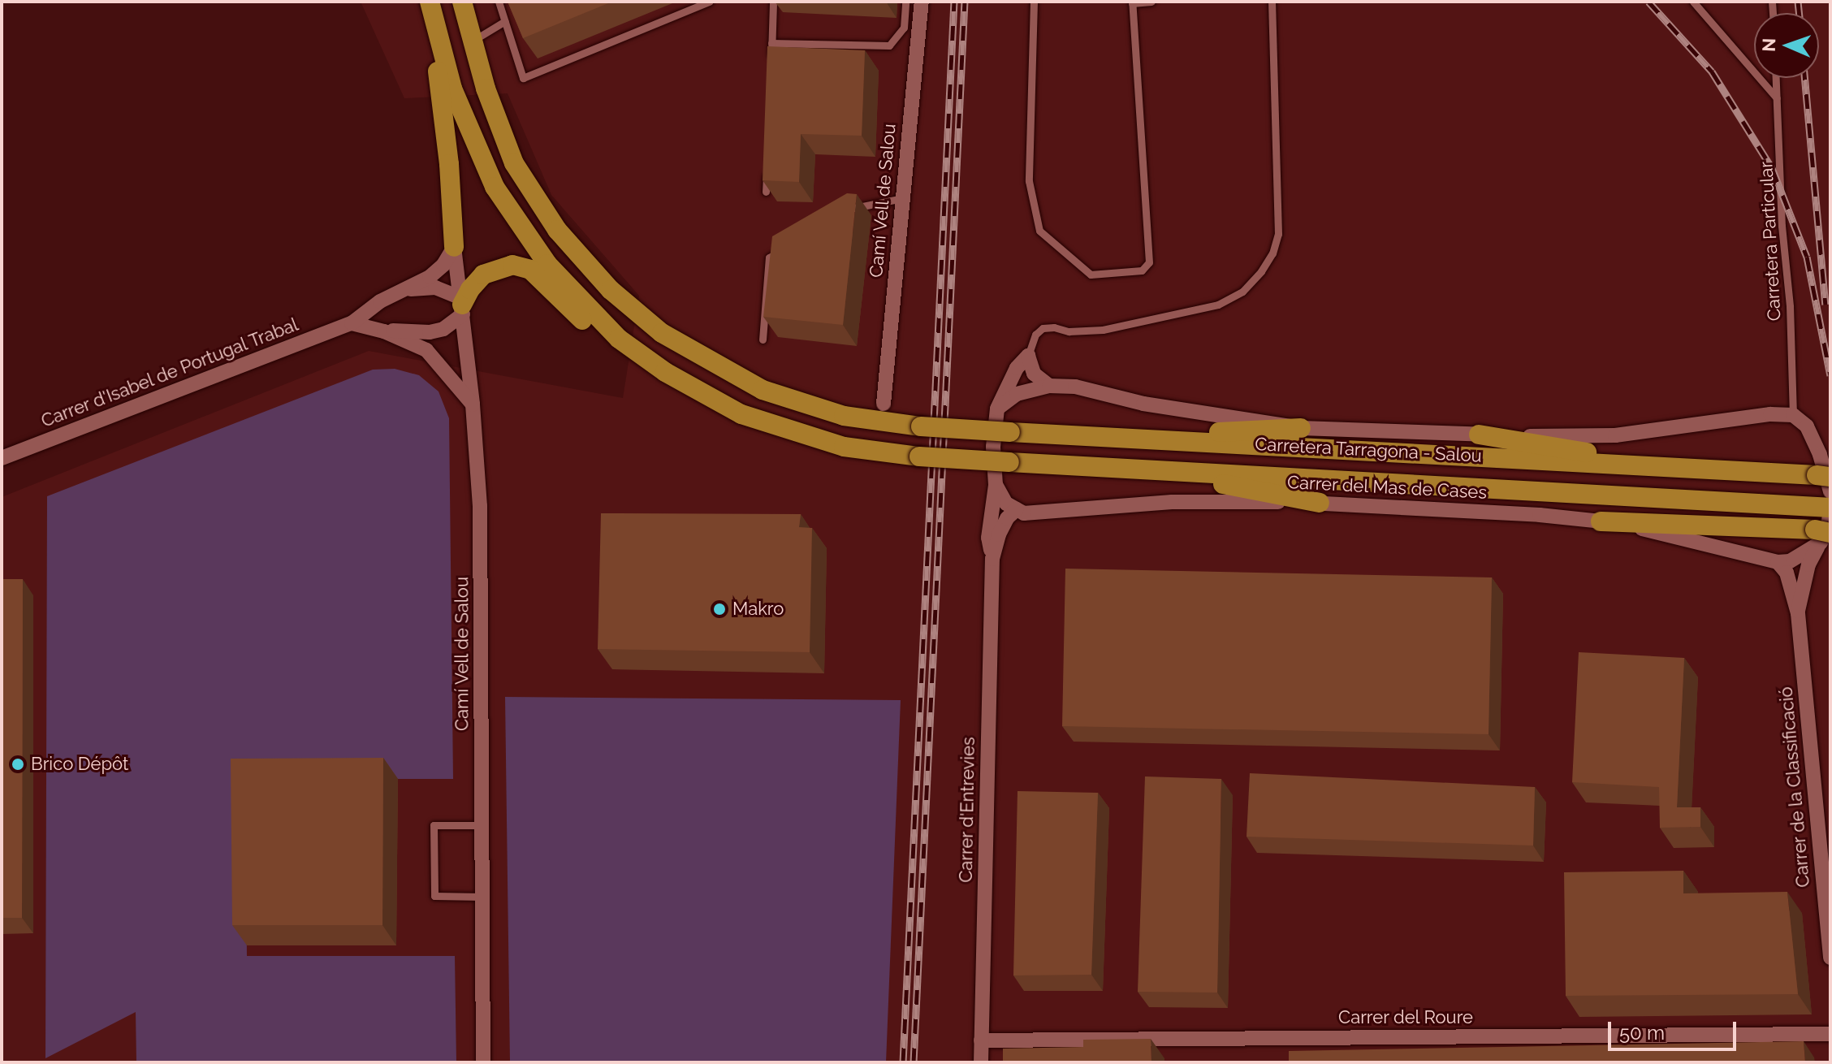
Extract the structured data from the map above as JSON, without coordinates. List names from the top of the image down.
{
  "streets": {
    "highway": ["Carretera Tarragona - Salou"],
    "street": [
      "Camí Vell de Salou",
      "Carrer d'Isabel de Portugal Trabal",
      "Carrer del Mas de Cases",
      "Carrer de la Classificació",
      "Carrer d'Entrevies",
      "Carrer del Roure"
    ],
    "lane": ["Carretera Particular"]
  },
  "crossings": [
    ["Carrer del Mas de Cases", "Carrer de la Classificació"],
    ["Carrer del Mas de Cases", "Carrer d'Entrevies"],
    ["Carrer d'Entrevies", "Carrer del Roure"]
  ],
  "places": ["Makro", "Brico Dépôt"],
  "scale_bar": "50 m",
  "north": "left"
}
